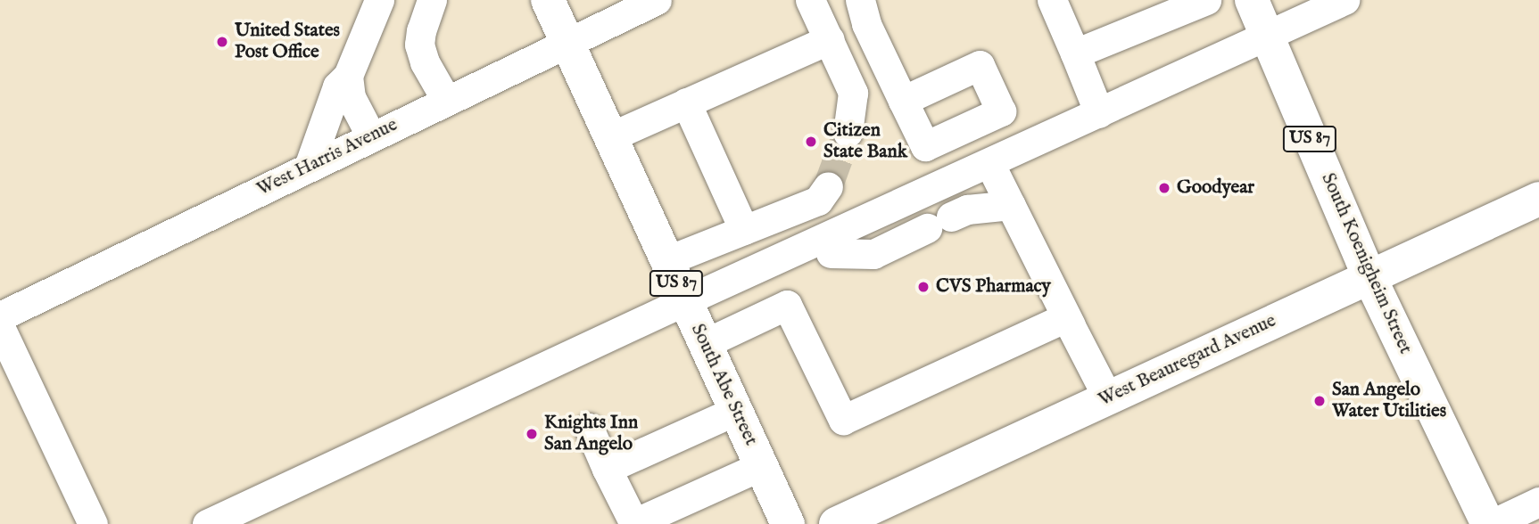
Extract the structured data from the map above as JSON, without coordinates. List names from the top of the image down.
{
  "streets": {
    "main road": [
      "US 87",
      "South Koenigheim Street",
      "West Beauregard Avenue",
      "South Abe Street"
    ],
    "street": ["West Harris Avenue"]
  },
  "crossings": [
    ["US 87", "West Harris Avenue"],
    ["US 87", "South Abe Street"],
    ["West Harris Avenue", "South Abe Street"],
    ["South Koenigheim Street", "West Beauregard Avenue"]
  ],
  "places": [
    "United States Post Office",
    "Citizen State Bank",
    "Goodyear",
    "CVS Pharmacy",
    "San Angelo Water Utilities",
    "Knights Inn San Angelo"
  ]
}
